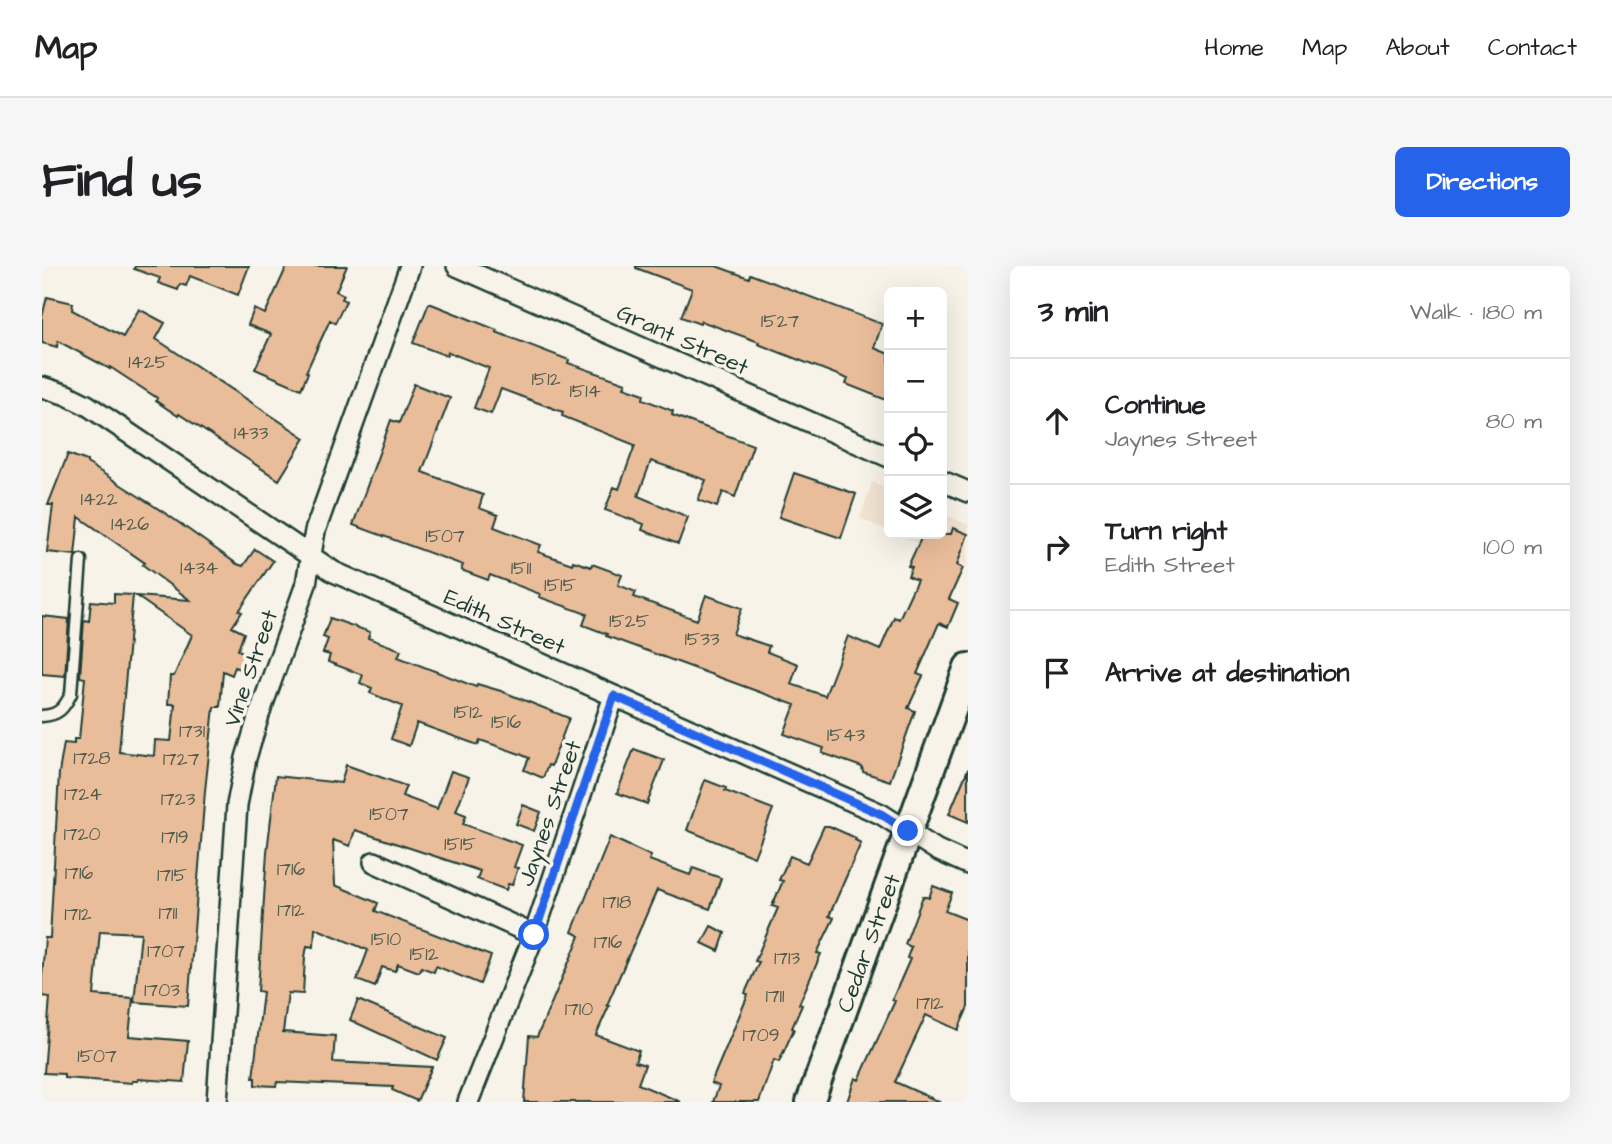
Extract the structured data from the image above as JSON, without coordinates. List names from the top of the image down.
{
  "streets": {
    "street": [
      "Grant Street",
      "Edith Street",
      "Vine Street",
      "Jaynes Street",
      "Cedar Street"
    ]
  },
  "crossings": [
    ["Edith Street", "Vine Street"],
    ["Edith Street", "Jaynes Street"],
    ["Edith Street", "Cedar Street"]
  ],
  "house_numbers": [
    "1527",
    "1425",
    "1512",
    "1514",
    "1433",
    "1422",
    "1426",
    "1507",
    "1434",
    "1511",
    "1515",
    "1525",
    "1533",
    "1512",
    "1516",
    "1731",
    "1543",
    "1728",
    "1727",
    "1724",
    "1723",
    "1507",
    "1720",
    "1719",
    "1515",
    "1716",
    "1716",
    "1715",
    "1718",
    "1712",
    "1711",
    "1712",
    "1510",
    "1716",
    "1707",
    "1512",
    "1713",
    "1703",
    "1711",
    "1712",
    "1710",
    "1709",
    "1507"
  ],
  "page": {
    "header": "Map",
    "nav": [
      "Home",
      "Map",
      "About",
      "Contact"
    ],
    "buttons": "Directions",
    "title": "Find us",
    "heading": ["3 min", "Walk · 180 m"],
    "map_buttons": ["+", "−"],
    "list": [
      ["Continue", "Jaynes Street", "80 m"],
      ["Turn right", "Edith Street", "100 m"],
      "Arrive at destination"
    ]
  }
}
